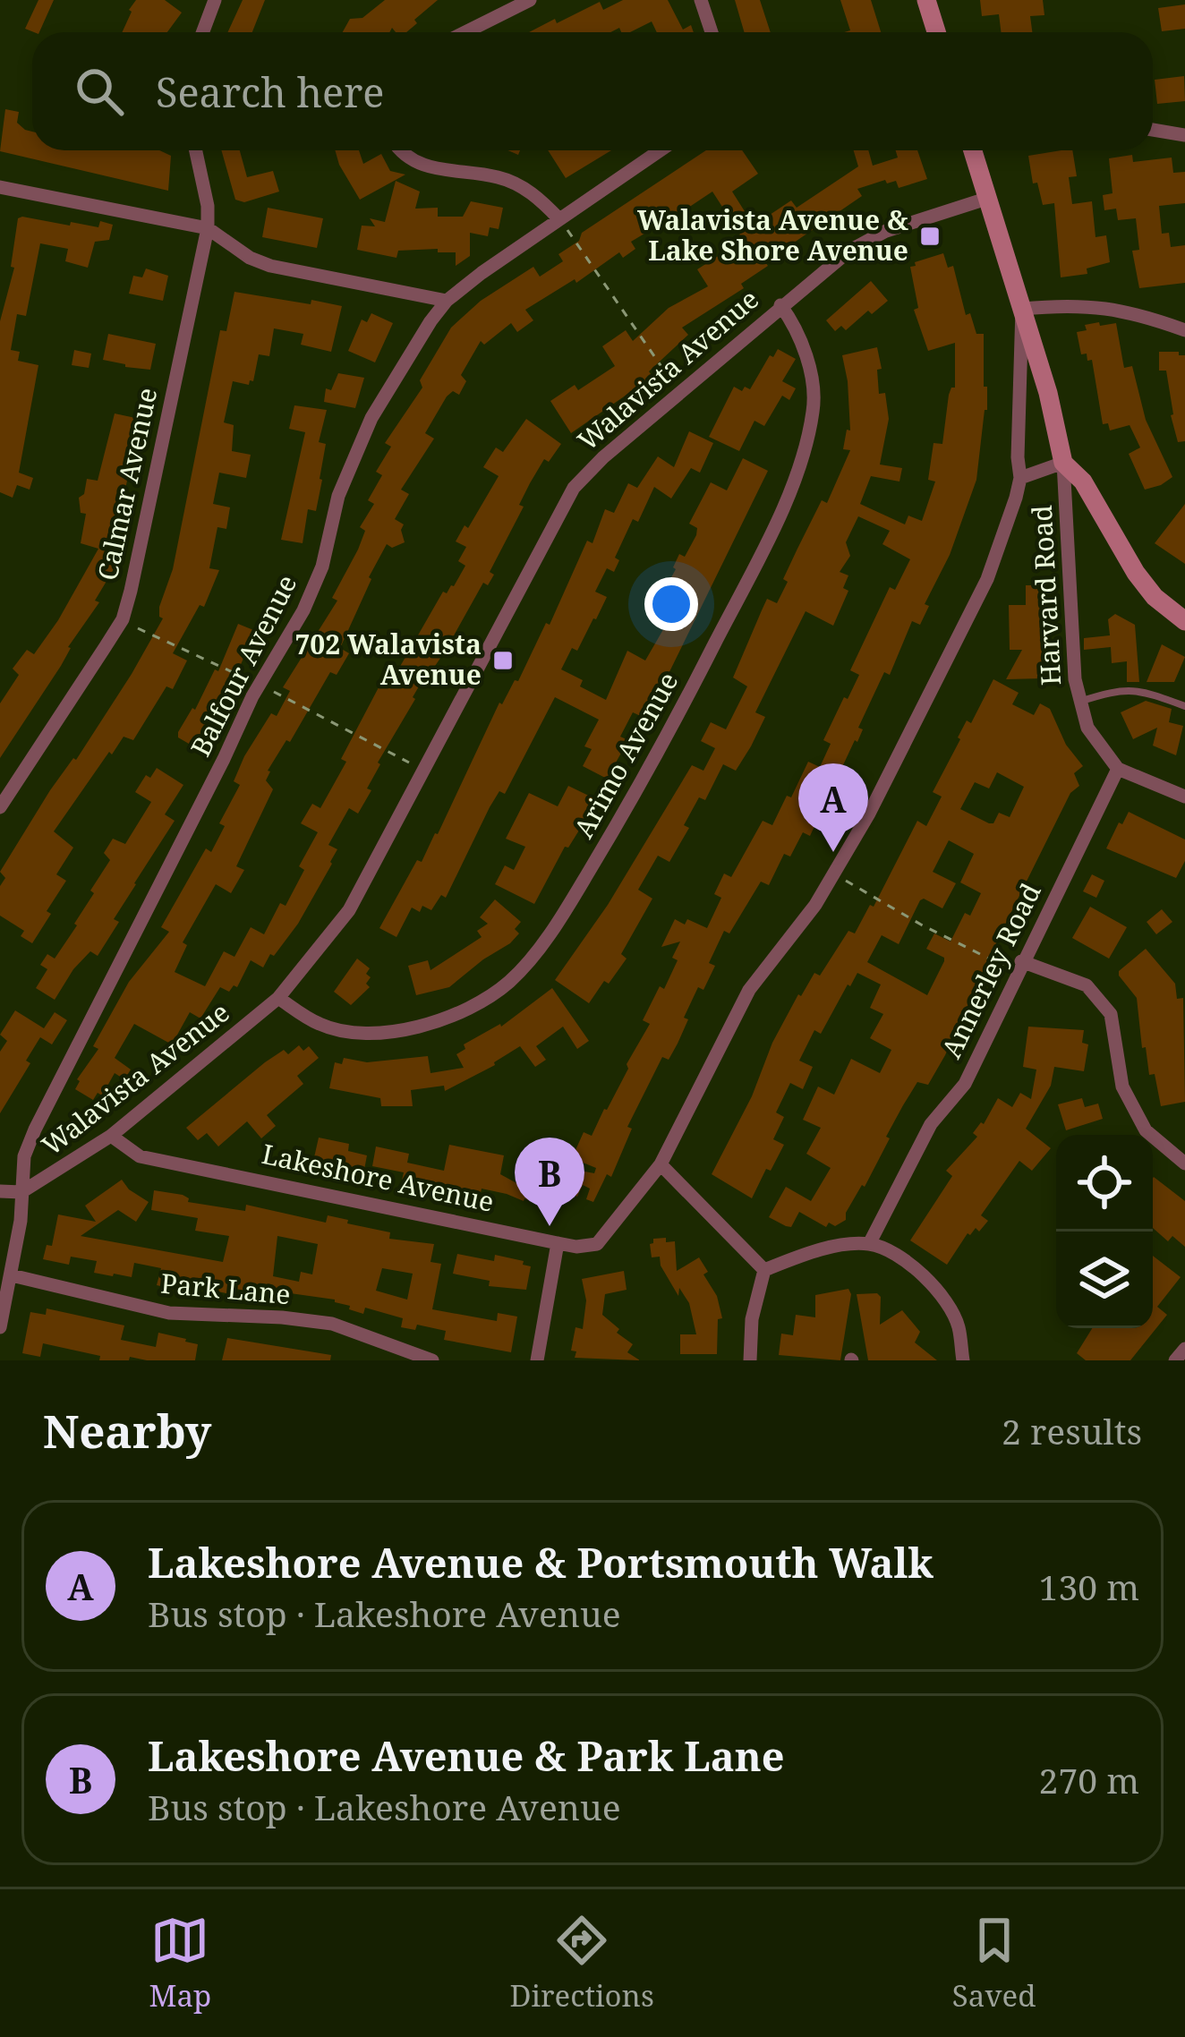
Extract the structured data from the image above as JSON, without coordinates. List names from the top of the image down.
{
  "streets": {
    "street": [
      "Walavista Avenue",
      "Calmar Avenue",
      "Harvard Road",
      "Balfour Avenue",
      "Arimo Avenue",
      "Annerley Road",
      "Lakeshore Avenue",
      "Park Lane"
    ]
  },
  "crossings": [
    ["Walavista Avenue", "Balfour Avenue"],
    ["Walavista Avenue", "Arimo Avenue"],
    ["Walavista Avenue", "Lakeshore Avenue"],
    ["Harvard Road", "Annerley Road"],
    ["Harvard Road", "Lakeshore Avenue"]
  ],
  "places": {
    "transit": ["Walavista Avenue & Lake Shore Avenue", "702 Walavista Avenue"]
  },
  "page": {
    "search": "Search here",
    "pins": ["A", "B"],
    "heading": ["Nearby", "2 results"],
    "list": [
      {
        "mark": "A",
        "name": "Lakeshore Avenue & Portsmouth Walk",
        "note": "Bus stop · Lakeshore Avenue",
        "value": "130 m"
      },
      {
        "mark": "B",
        "name": "Lakeshore Avenue & Park Lane",
        "note": "Bus stop · Lakeshore Avenue",
        "value": "270 m"
      }
    ],
    "nav": ["Map", "Directions", "Saved"]
  }
}
